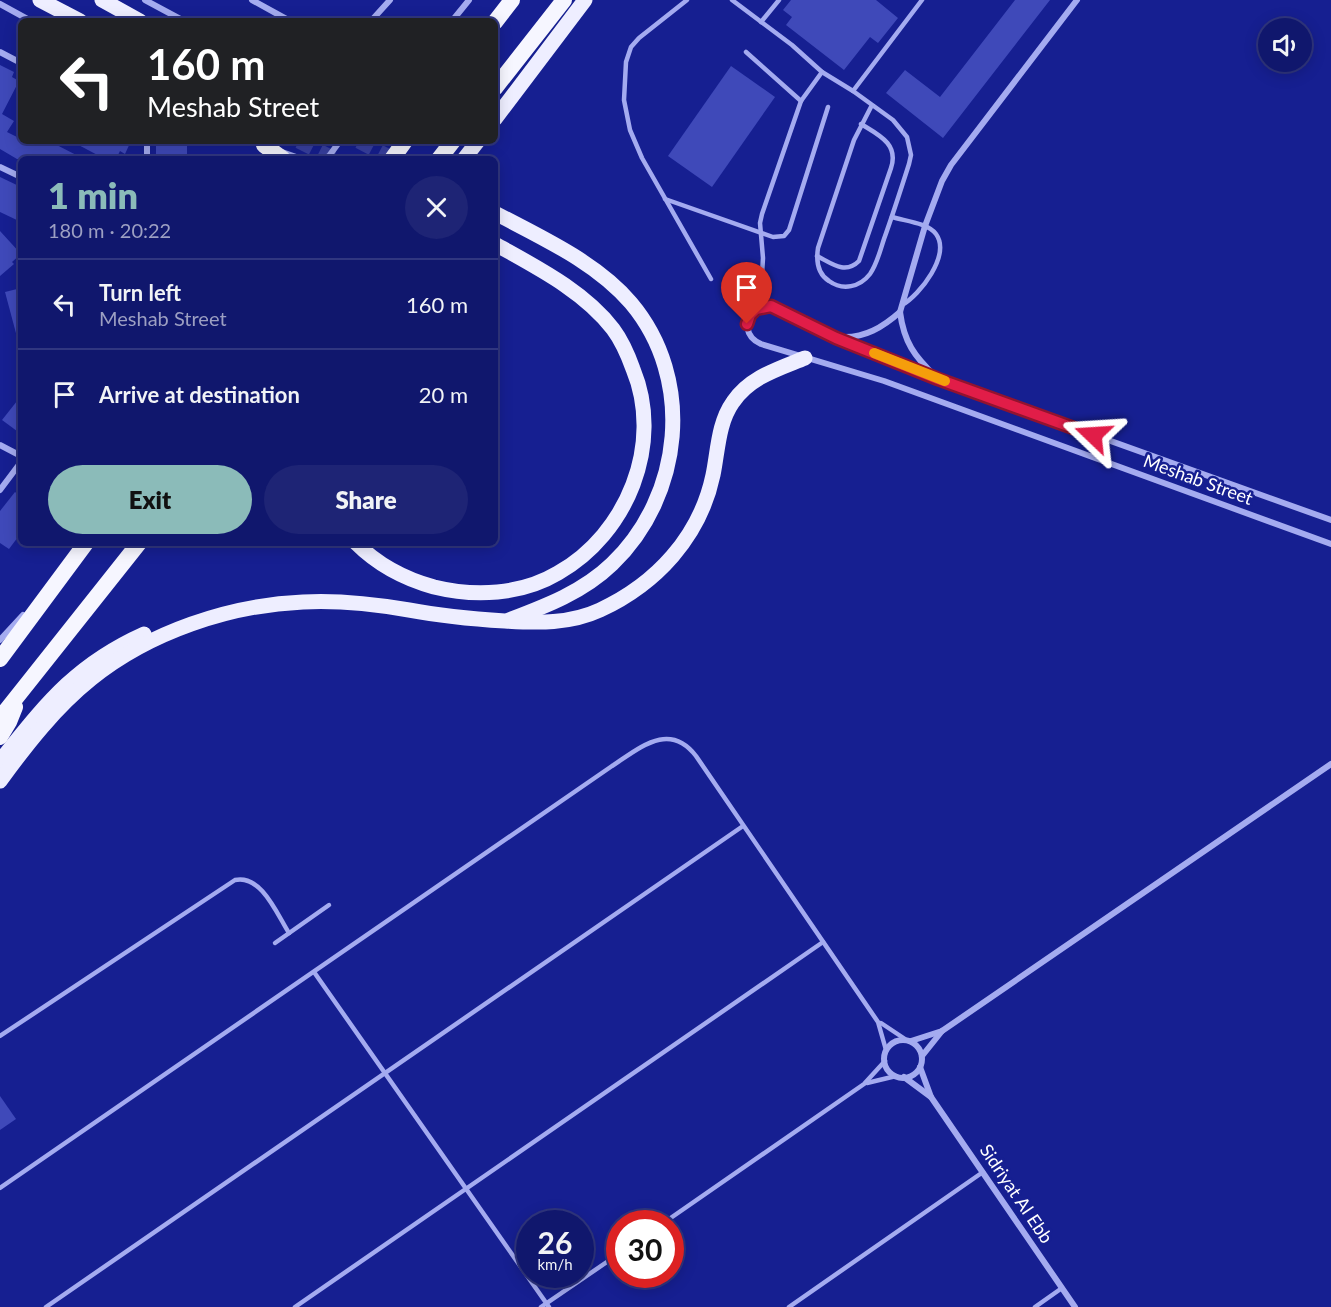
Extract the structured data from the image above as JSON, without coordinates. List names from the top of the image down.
{
  "streets": {
    "street": ["Meshab Street", "Sidriyat Al Ebb"]
  },
  "page": {
    "turn": ["160 m", "Meshab Street"],
    "heading": ["1 min", "180 m · 20:22"],
    "list": [
      {
        "name": "Turn left",
        "note": "Meshab Street",
        "value": "160 m"
      },
      {
        "name": "Arrive at destination",
        "value": "20 m"
      }
    ],
    "buttons": ["Exit", "Share"],
    "speed": "26 km/h",
    "limit": "30"
  }
}
